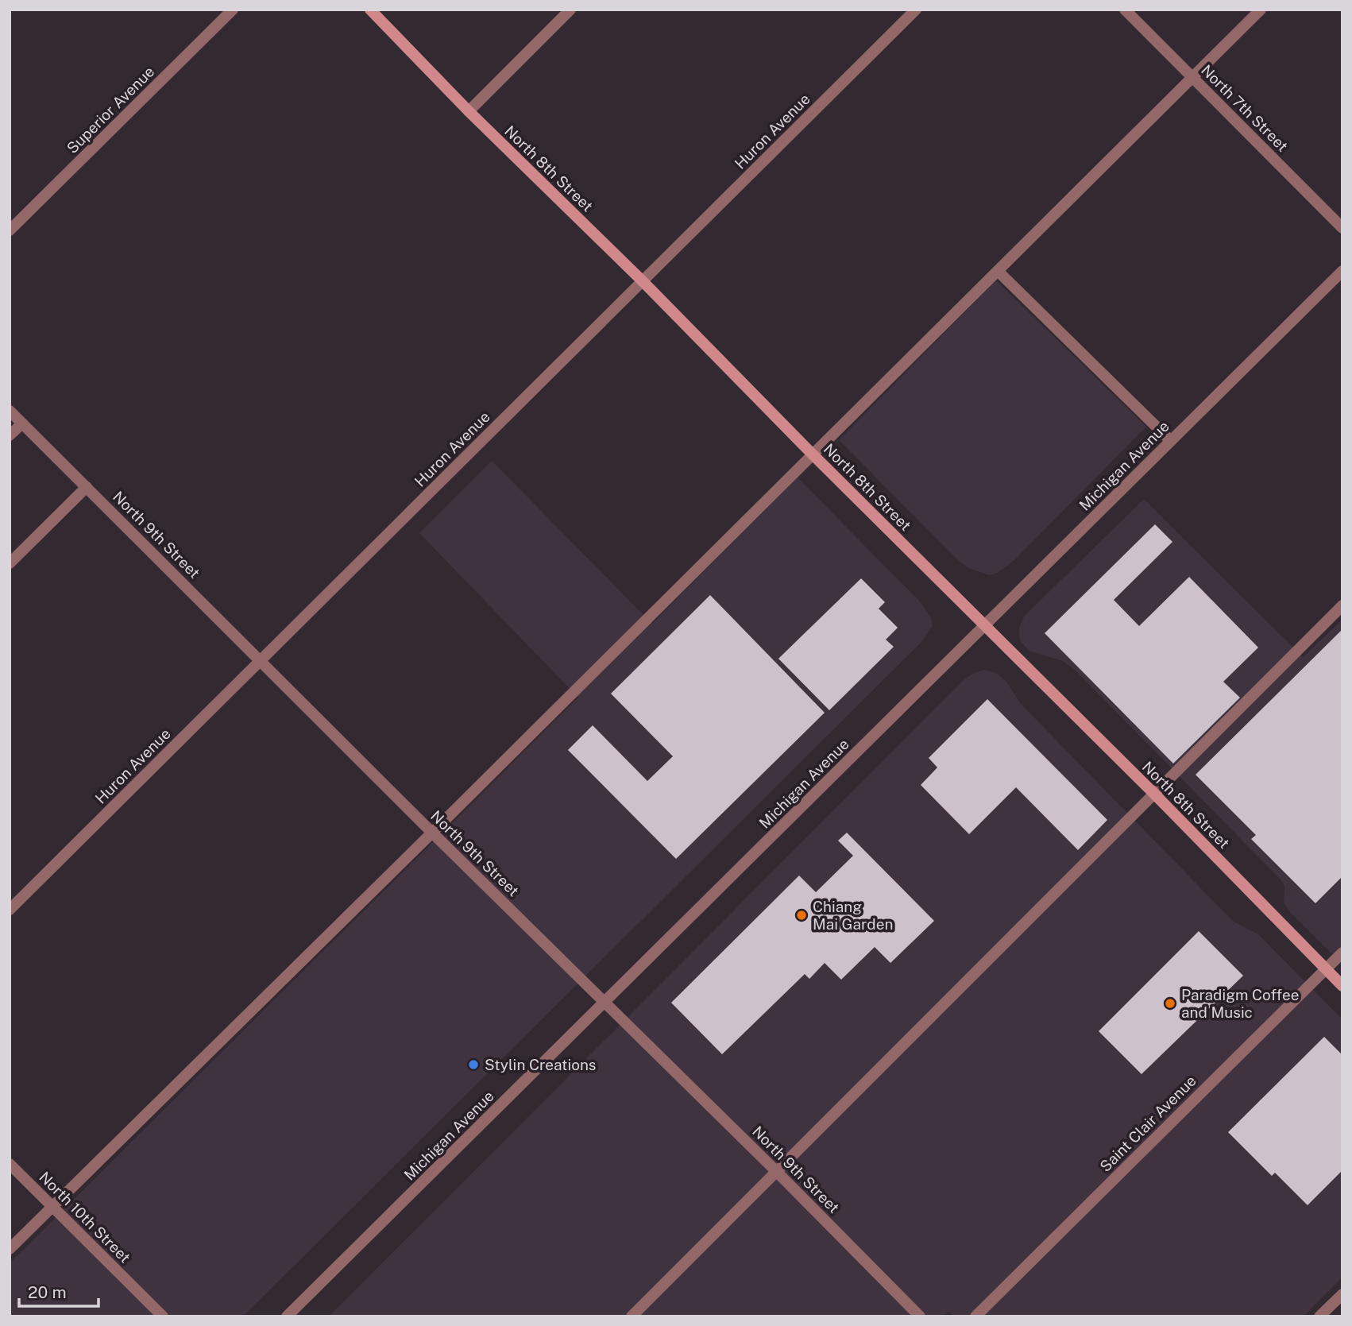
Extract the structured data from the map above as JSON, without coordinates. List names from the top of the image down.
{
  "streets": {
    "main road": ["North 8th Street"],
    "street": [
      "North 7th Street",
      "Superior Avenue",
      "Huron Avenue",
      "Michigan Avenue",
      "North 9th Street",
      "Saint Clair Avenue",
      "North 10th Street"
    ]
  },
  "crossings": [
    ["Huron Avenue", "North 8th Street"],
    ["Huron Avenue", "North 9th Street"],
    ["North 8th Street", "Michigan Avenue"],
    ["North 8th Street", "Saint Clair Avenue"],
    ["Michigan Avenue", "North 9th Street"]
  ],
  "places": ["Chiang Mai Garden", "Paradigm Coffee and Music", "Stylin Creations"],
  "scale_bar": "20 m"
}
